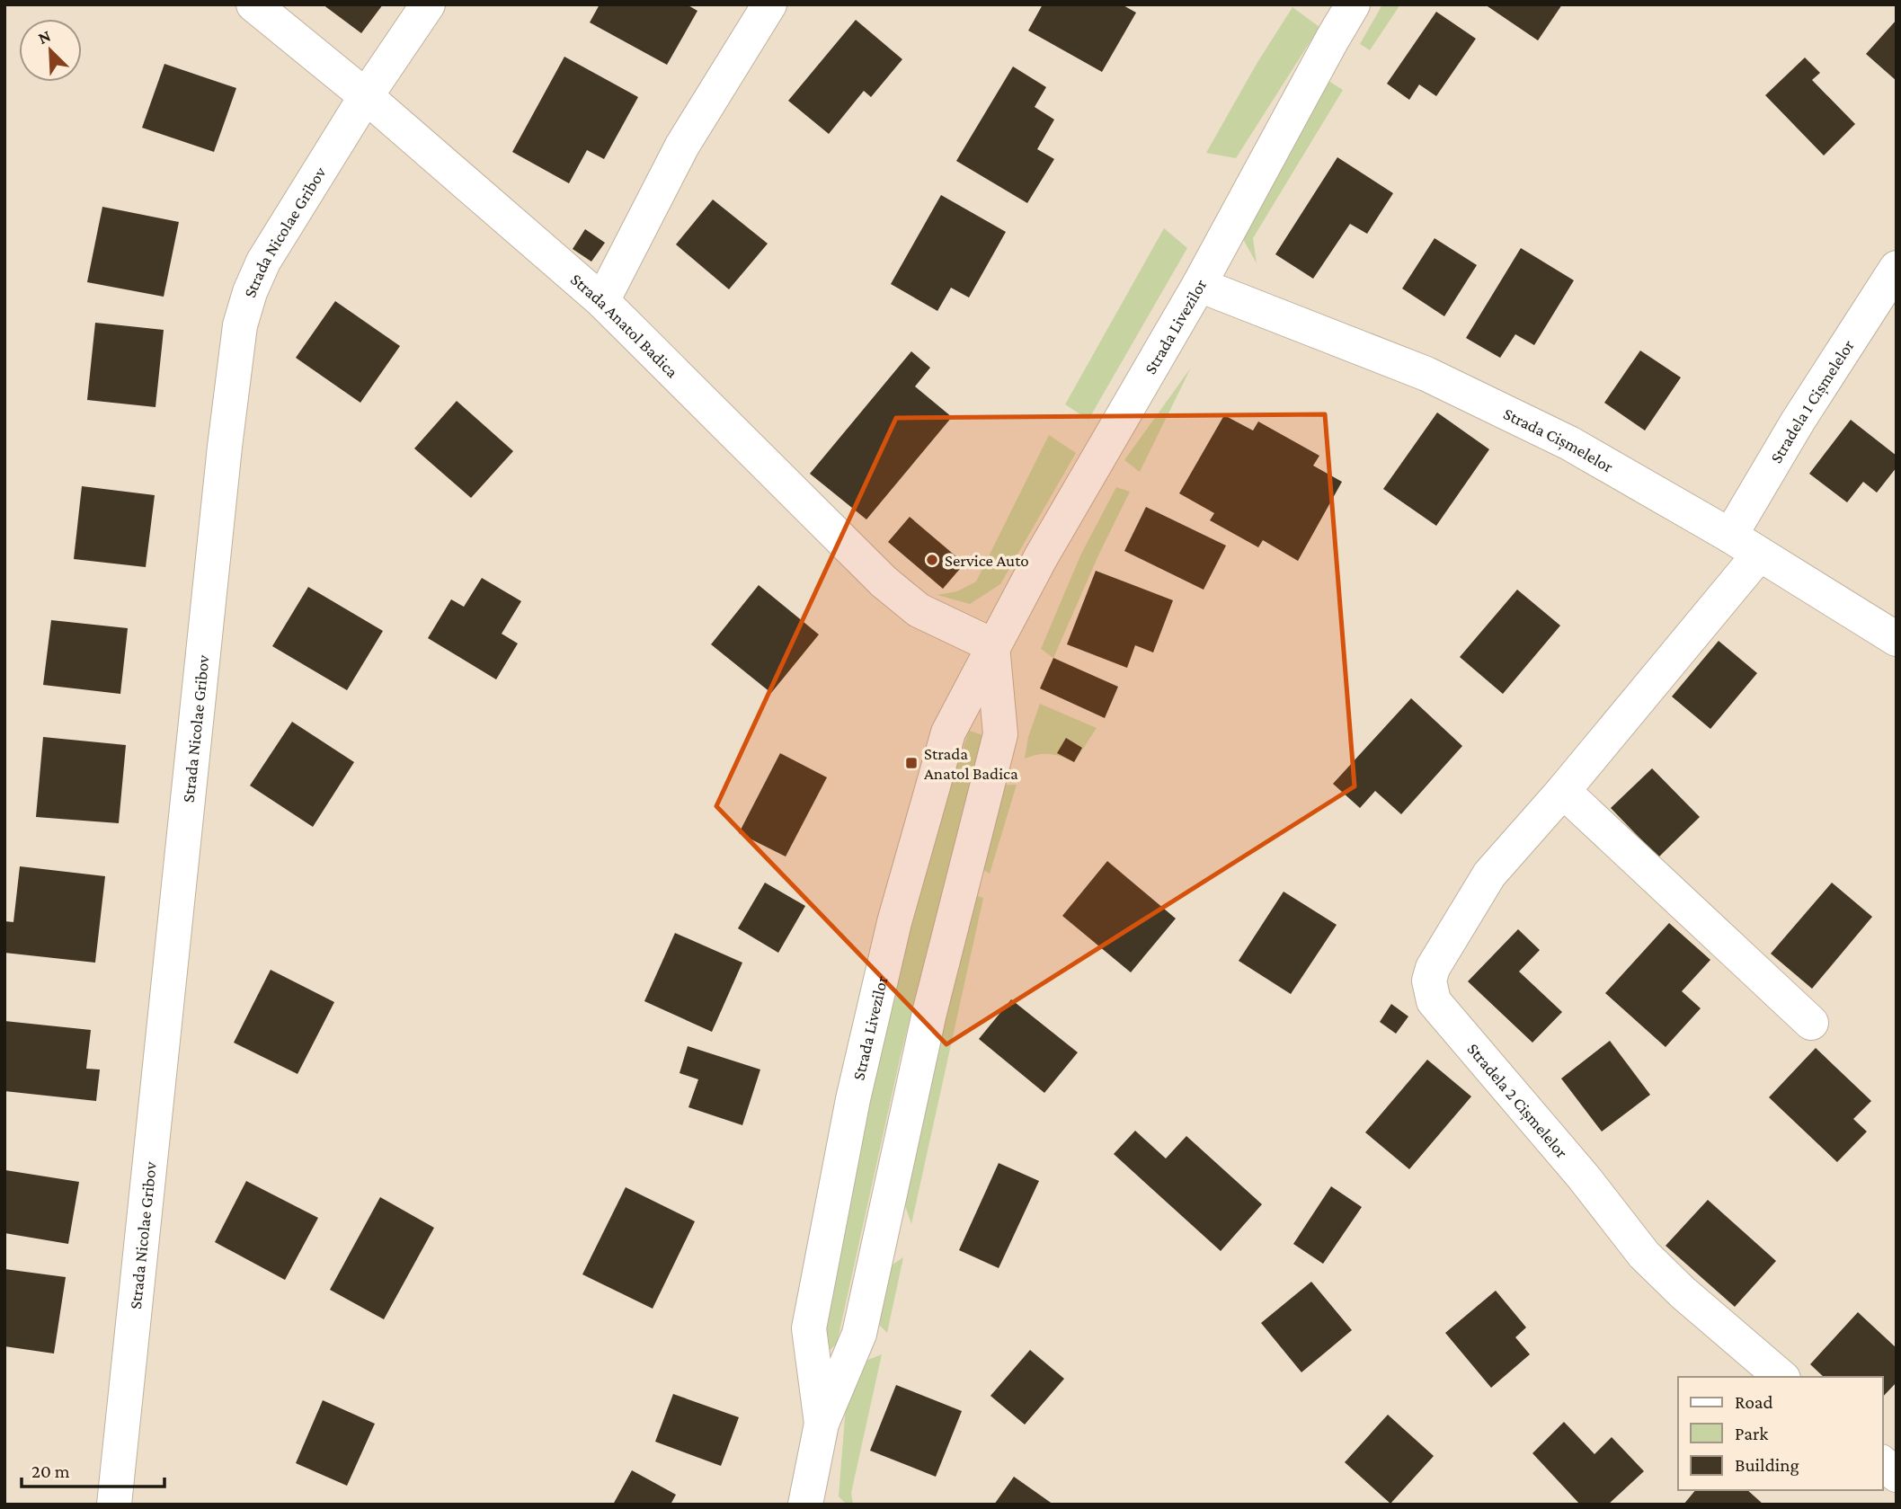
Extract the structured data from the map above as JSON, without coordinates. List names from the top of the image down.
{
  "streets": {
    "street": [
      "Strada Nicolae Gribov",
      "Strada Anatol Badica",
      "Strada Livezilor",
      "Stradela 1 Cișmelelor",
      "Strada Cișmelelor",
      "Stradela 2 Cișmelelor"
    ]
  },
  "crossings": [
    ["Strada Nicolae Gribov", "Strada Anatol Badica"],
    ["Strada Anatol Badica", "Strada Livezilor"],
    ["Strada Livezilor", "Strada Cișmelelor"],
    ["Stradela 1 Cișmelelor", "Strada Cișmelelor"],
    ["Strada Cișmelelor", "Stradela 2 Cișmelelor"]
  ],
  "places": {
    "other": ["Service Auto"],
    "transit": ["Strada Anatol Badica"]
  },
  "legend": ["Road", "Park", "Building"],
  "scale_bar": "20 m",
  "north": "top left"
}
